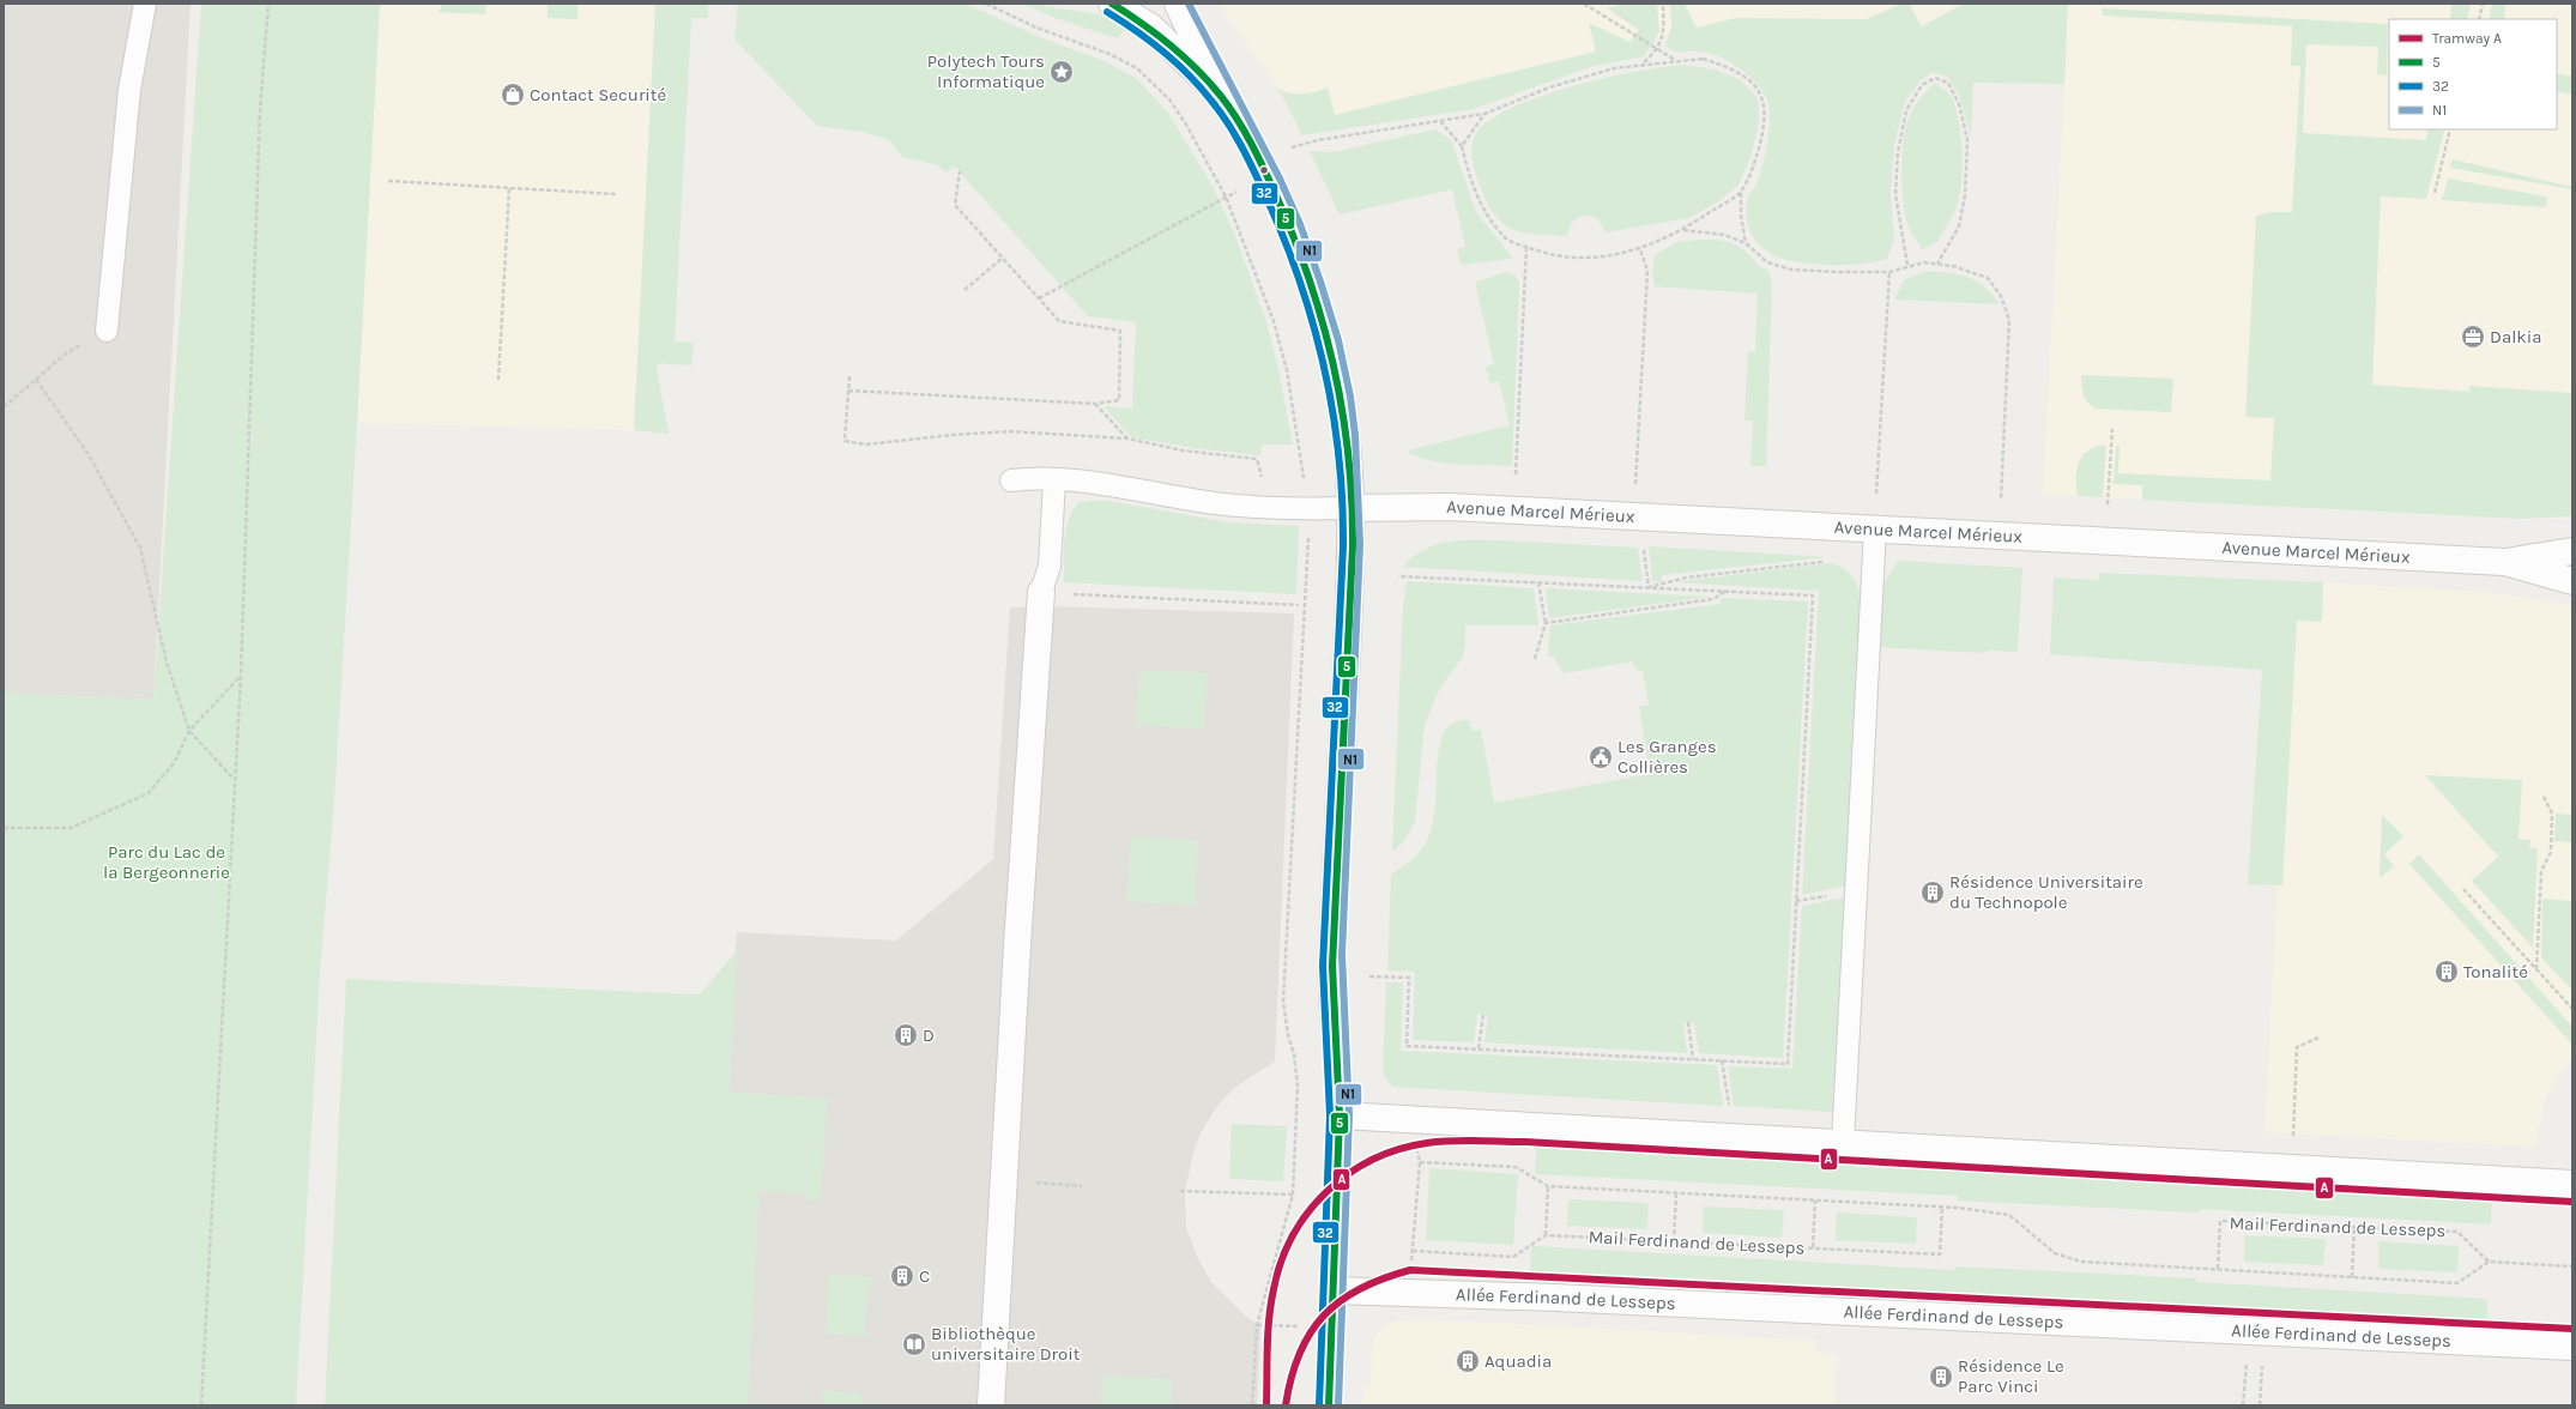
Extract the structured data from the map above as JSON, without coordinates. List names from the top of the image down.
{
  "streets": {
    "street": ["Avenue Marcel Mérieux", "Allée Ferdinand de Lesseps"],
    "path": ["Mail Ferdinand de Lesseps"]
  },
  "parks": ["Parc du Lac de la Bergeonnerie"],
  "places": {
    "place": ["Polytech Tours Informatique"],
    "shop": ["Contact Securité"],
    "office": ["Dalkia"],
    "public building": ["Les Granges Collières"],
    "building": [
      "Résidence Universitaire du Technopole",
      "Tonalité",
      "D",
      "C",
      "Aquadia",
      "Résidence Le Parc Vinci"
    ],
    "library": ["Bibliothèque universitaire Droit"]
  },
  "lines": [
    "transit line 5",
    "transit line N1",
    "transit line 32",
    "tram line A"
  ],
  "legend": [
    "Tramway A",
    "5",
    "32",
    "N1"
  ]
}
